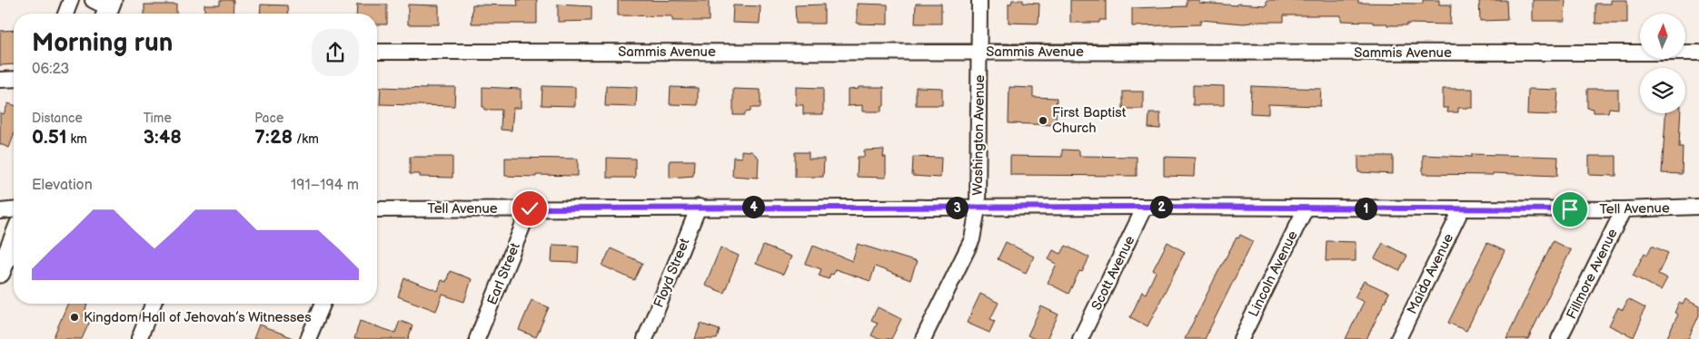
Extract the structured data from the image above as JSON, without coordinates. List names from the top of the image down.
{
  "streets": {
    "street": [
      "Sammis Avenue",
      "Washington Avenue",
      "Tell Avenue",
      "Floyd Street",
      "Scott Avenue",
      "Earl Street",
      "Lincoln Avenue",
      "Maida Avenue",
      "Fillmore Avenue"
    ]
  },
  "crossings": [
    ["Sammis Avenue", "Washington Avenue"],
    ["Washington Avenue", "Tell Avenue"],
    ["Tell Avenue", "Floyd Street"],
    ["Tell Avenue", "Scott Avenue"],
    ["Tell Avenue", "Earl Street"],
    ["Tell Avenue", "Lincoln Avenue"],
    ["Tell Avenue", "Maida Avenue"],
    ["Tell Avenue", "Fillmore Avenue"]
  ],
  "places": ["First Baptist Church", "Kingdom Hall of Jehovah’s Witnesses"],
  "north": "top",
  "page": {
    "heading": ["Morning run", "06:23"],
    "stats": [
      ["Distance", "0.51 km"],
      ["Time", "3:48"],
      ["Pace", "7:28 /km"]
    ],
    "chart": ["Elevation", "191–194 m"],
    "pins": [
      "2",
      "4",
      "3",
      "1"
    ]
  }
}
